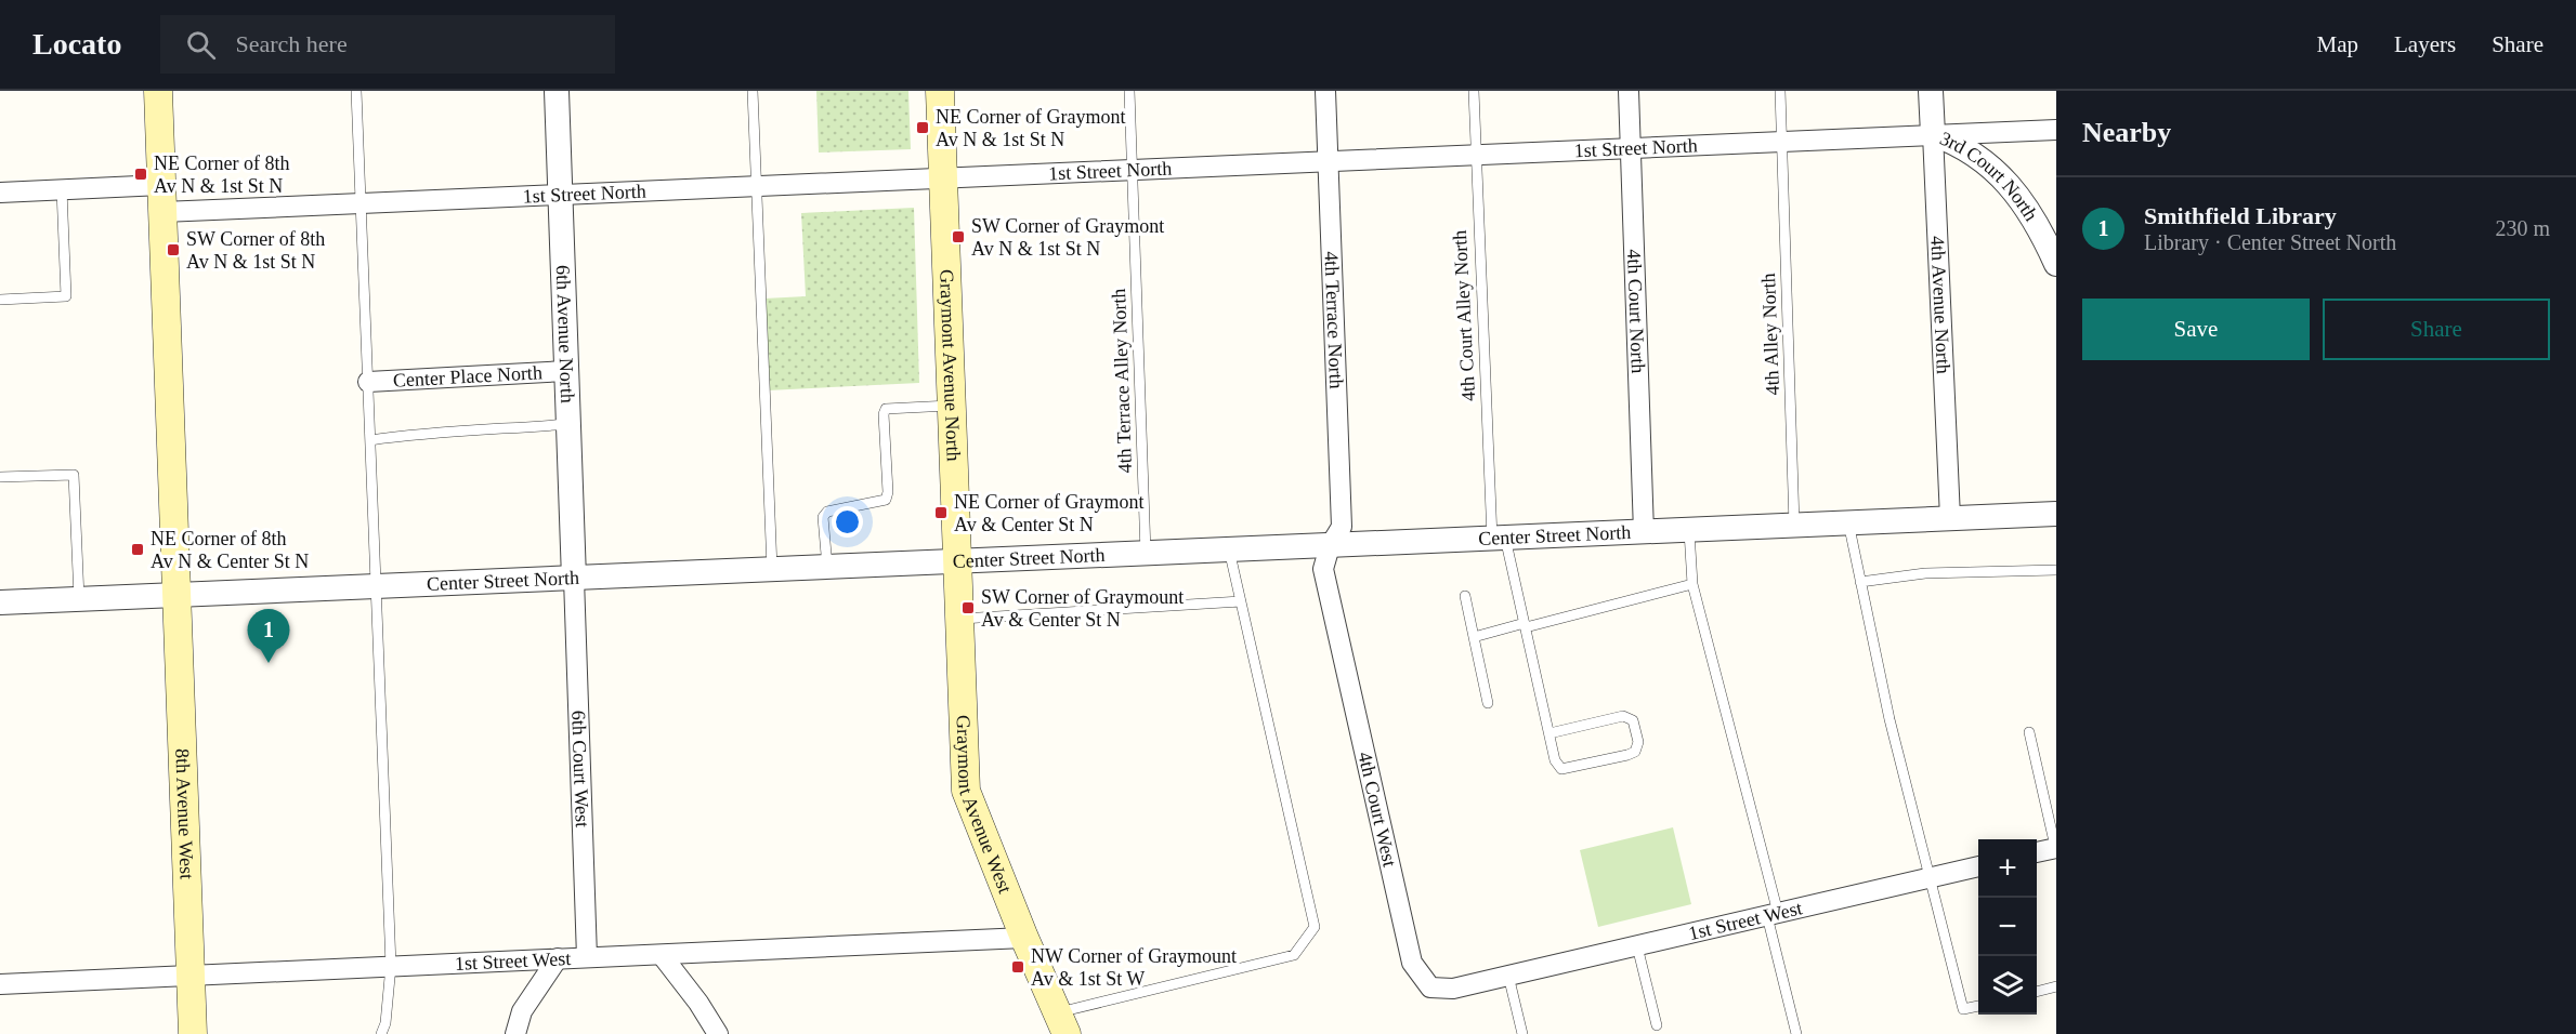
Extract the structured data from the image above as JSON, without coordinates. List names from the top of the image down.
{
  "streets": {
    "main road": ["Graymont Avenue North", "Graymont Avenue West", "8th Avenue West"],
    "street": [
      "1st Street North",
      "3rd Court North",
      "4th Avenue North",
      "4th Court North",
      "4th Terrace North",
      "6th Avenue North",
      "Center Place North",
      "Center Street North",
      "6th Court West",
      "4th Court West",
      "1st Street West"
    ],
    "lane": ["4th Court Alley North", "4th Alley North", "4th Terrace Alley North"]
  },
  "crossings": [
    ["1st Street North", "3rd Court North"],
    ["1st Street North", "4th Avenue North"],
    ["1st Street North", "4th Court North"],
    ["1st Street North", "4th Court Alley North"],
    ["1st Street North", "4th Terrace North"],
    ["1st Street North", "6th Avenue North"],
    ["1st Street North", "4th Alley North"],
    ["1st Street North", "Graymont Avenue North"],
    ["1st Street North", "4th Terrace Alley North"],
    ["1st Street North", "8th Avenue West"],
    ["3rd Court North", "4th Avenue North"],
    ["4th Avenue North", "Center Street North"],
    ["4th Court North", "Center Street North"],
    ["4th Court Alley North", "Center Street North"],
    ["4th Terrace North", "Center Street North"],
    ["4th Terrace North", "4th Court West"],
    ["6th Avenue North", "Center Place North"],
    ["6th Avenue North", "Center Street North"],
    ["6th Avenue North", "6th Court West"],
    ["4th Alley North", "Center Street North"],
    ["Graymont Avenue North", "Center Street North"],
    ["Graymont Avenue North", "Graymont Avenue West"],
    ["4th Terrace Alley North", "Center Street North"],
    ["Center Street North", "6th Court West"],
    ["Center Street North", "Graymont Avenue West"],
    ["Center Street North", "4th Court West"],
    ["Center Street North", "8th Avenue West"],
    ["6th Court West", "1st Street West"],
    ["Graymont Avenue West", "1st Street West"],
    ["4th Court West", "1st Street West"],
    ["8th Avenue West", "1st Street West"]
  ],
  "places": {
    "transit": [
      "NE Corner of Graymont Av N & 1st St N",
      "NE Corner of 8th Av N & 1st St N",
      "SW Corner of Graymont Av N & 1st St N",
      "SW Corner of 8th Av N & 1st St N",
      "NE Corner of Graymont Av & Center St N",
      "NE Corner of 8th Av N & Center St N",
      "SW Corner of Graymount Av & Center St N",
      "NW Corner of Graymount Av & 1st St W"
    ]
  },
  "page": {
    "header": "Locato",
    "search": "Search here",
    "nav": ["Map", "Layers", "Share"],
    "heading": "Nearby",
    "list": [
      {
        "mark": "1",
        "name": "Smithfield Library",
        "note": "Library · Center Street North",
        "value": "230 m"
      }
    ],
    "buttons": ["Save", "Share"],
    "pins": "1",
    "map_buttons": ["+", "−"]
  }
}
